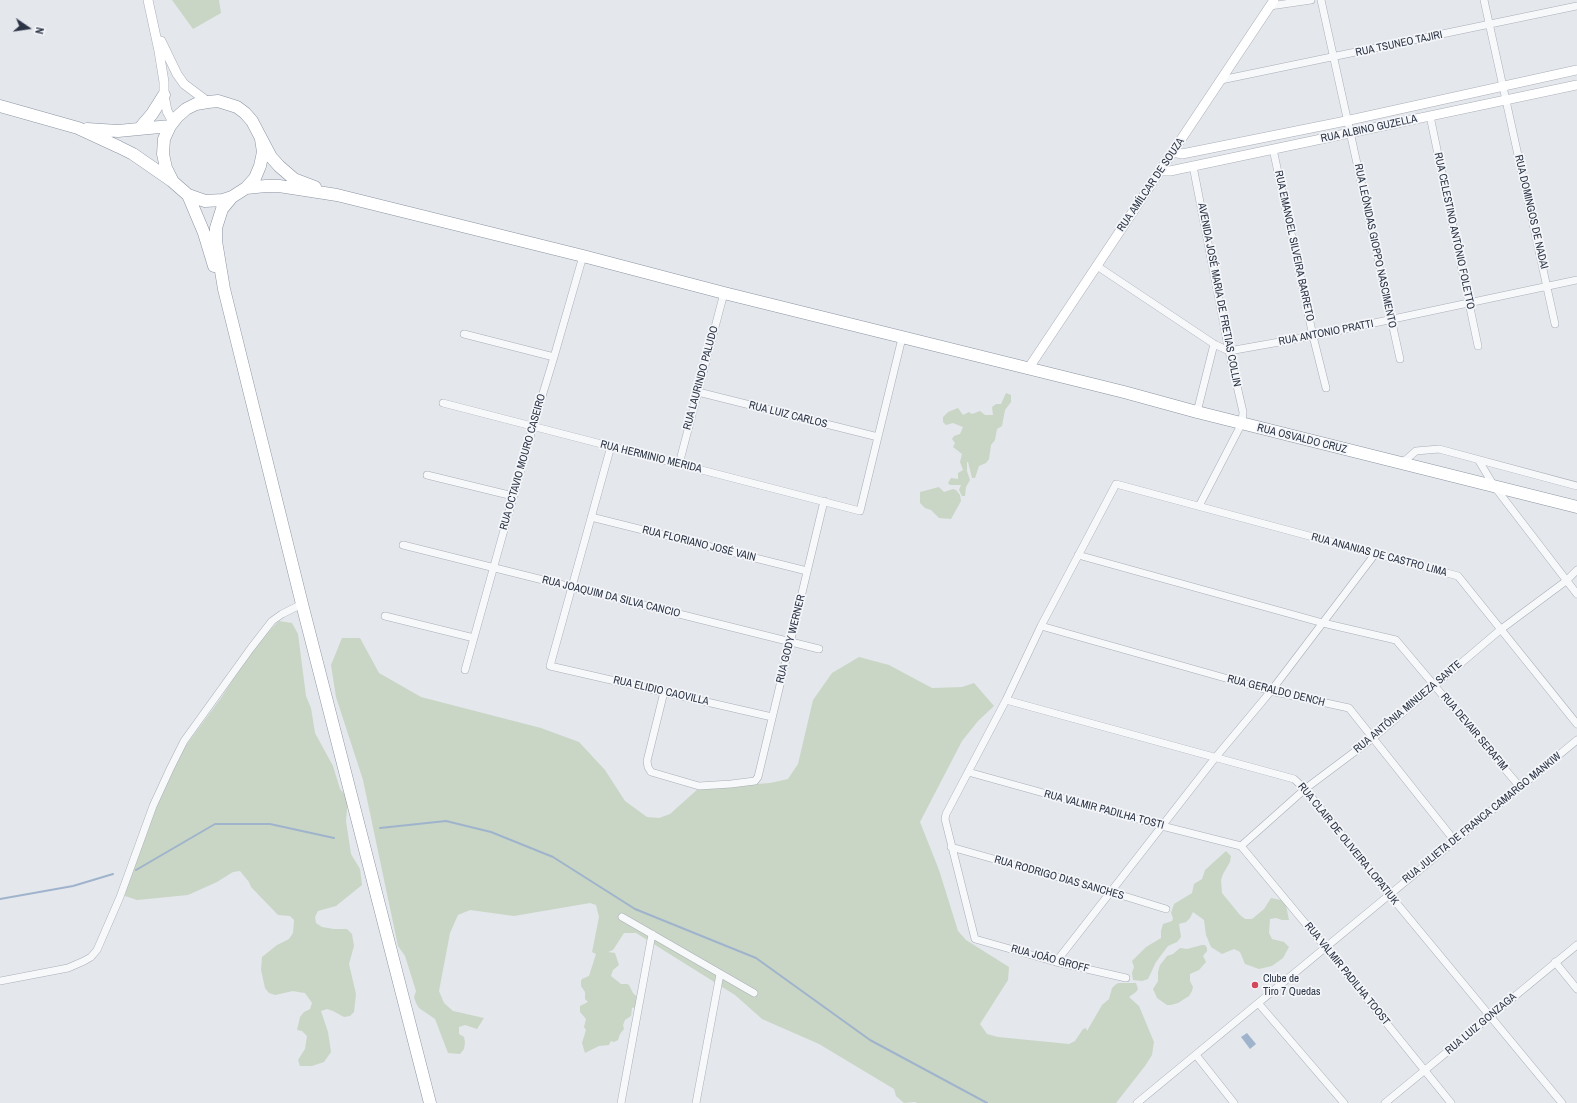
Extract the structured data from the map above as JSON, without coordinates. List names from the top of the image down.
{
  "streets": {
    "highway": ["RUA OSVALDO CRUZ"],
    "street": [
      "RUA TSUNEO TAJIRI",
      "RUA ALBINO GUZELLA",
      "RUA AMÍLCAR DE SOUZA",
      "RUA DOMINGOS DE NADAI",
      "RUA CELESTINO ANTÔNIO FOLETTO",
      "RUA EMANOEL SILVEIRA BARRETO",
      "RUA LEÔNIDAS GIOPPO NASCIMENTO",
      "AVENIDA JOSÉ MARIA DE FRETIAS COLLIN",
      "RUA ANTONIO PRATTI",
      "RUA LAURINDO PALUDO",
      "RUA LUIZ CARLOS",
      "RUA HERMINIO MERIDA",
      "RUA OCTAVIO MOURO CASEIRO",
      "RUA FLORIANO JOSÉ VAIN",
      "RUA ANANIAS DE CASTRO LIMA",
      "RUA JOAQUIM DA SILVA CANCIO",
      "RUA GODY WERNER",
      "RUA ELIDIO CAOVILLA",
      "RUA GERALDO DENCH",
      "RUA ANTÔNIA MINUEZA SANTE",
      "RUA DEVAIR SERAFIM",
      "RUA VALMIR PADILHA TOSTI",
      "RUA JULIETA DE FRANCA CAMARGO MANKIW",
      "RUA CLAIR DE OLIVEIRA LOPATIUK",
      "RUA RODRIGO DIAS SANCHES",
      "RUA JOÃO GROFF",
      "RUA VALMIR PADILHA TOOST",
      "RUA LUIZ GONZAGA"
    ]
  },
  "crossings": [
    ["RUA TSUNEO TAJIRI", "RUA AMÍLCAR DE SOUZA"],
    ["RUA TSUNEO TAJIRI", "RUA LEÔNIDAS GIOPPO NASCIMENTO"],
    ["RUA ALBINO GUZELLA", "RUA AMÍLCAR DE SOUZA"],
    ["RUA ALBINO GUZELLA", "RUA DOMINGOS DE NADAI"],
    ["RUA ALBINO GUZELLA", "RUA CELESTINO ANTÔNIO FOLETTO"],
    ["RUA ALBINO GUZELLA", "RUA EMANOEL SILVEIRA BARRETO"],
    ["RUA ALBINO GUZELLA", "RUA LEÔNIDAS GIOPPO NASCIMENTO"],
    ["RUA ALBINO GUZELLA", "AVENIDA JOSÉ MARIA DE FRETIAS COLLIN"],
    ["RUA AMÍLCAR DE SOUZA", "RUA OSVALDO CRUZ"],
    ["RUA DOMINGOS DE NADAI", "RUA ANTONIO PRATTI"],
    ["RUA CELESTINO ANTÔNIO FOLETTO", "RUA ANTONIO PRATTI"],
    ["RUA EMANOEL SILVEIRA BARRETO", "RUA ANTONIO PRATTI"],
    ["RUA LEÔNIDAS GIOPPO NASCIMENTO", "RUA ANTONIO PRATTI"],
    ["AVENIDA JOSÉ MARIA DE FRETIAS COLLIN", "RUA ANTONIO PRATTI"],
    ["AVENIDA JOSÉ MARIA DE FRETIAS COLLIN", "RUA OSVALDO CRUZ"],
    ["RUA LAURINDO PALUDO", "RUA LUIZ CARLOS"],
    ["RUA LAURINDO PALUDO", "RUA OSVALDO CRUZ"],
    ["RUA LAURINDO PALUDO", "RUA HERMINIO MERIDA"],
    ["RUA LUIZ CARLOS", "RUA HERMINIO MERIDA"],
    ["RUA OSVALDO CRUZ", "RUA OCTAVIO MOURO CASEIRO"],
    ["RUA HERMINIO MERIDA", "RUA OCTAVIO MOURO CASEIRO"],
    ["RUA HERMINIO MERIDA", "RUA GODY WERNER"],
    ["RUA OCTAVIO MOURO CASEIRO", "RUA JOAQUIM DA SILVA CANCIO"],
    ["RUA FLORIANO JOSÉ VAIN", "RUA GODY WERNER"],
    ["RUA ANANIAS DE CASTRO LIMA", "RUA ANTÔNIA MINUEZA SANTE"],
    ["RUA JOAQUIM DA SILVA CANCIO", "RUA GODY WERNER"],
    ["RUA JOAQUIM DA SILVA CANCIO", "RUA ELIDIO CAOVILLA"],
    ["RUA GODY WERNER", "RUA ELIDIO CAOVILLA"],
    ["RUA GERALDO DENCH", "RUA ANTÔNIA MINUEZA SANTE"],
    ["RUA GERALDO DENCH", "RUA JULIETA DE FRANCA CAMARGO MANKIW"],
    ["RUA ANTÔNIA MINUEZA SANTE", "RUA DEVAIR SERAFIM"],
    ["RUA ANTÔNIA MINUEZA SANTE", "RUA VALMIR PADILHA TOSTI"],
    ["RUA ANTÔNIA MINUEZA SANTE", "RUA CLAIR DE OLIVEIRA LOPATIUK"],
    ["RUA ANTÔNIA MINUEZA SANTE", "RUA VALMIR PADILHA TOOST"],
    ["RUA DEVAIR SERAFIM", "RUA JULIETA DE FRANCA CAMARGO MANKIW"],
    ["RUA VALMIR PADILHA TOSTI", "RUA VALMIR PADILHA TOOST"],
    ["RUA JULIETA DE FRANCA CAMARGO MANKIW", "RUA CLAIR DE OLIVEIRA LOPATIUK"],
    ["RUA JULIETA DE FRANCA CAMARGO MANKIW", "RUA VALMIR PADILHA TOOST"],
    ["RUA CLAIR DE OLIVEIRA LOPATIUK", "RUA LUIZ GONZAGA"],
    ["RUA RODRIGO DIAS SANCHES", "RUA JOÃO GROFF"],
    ["RUA VALMIR PADILHA TOOST", "RUA LUIZ GONZAGA"]
  ],
  "places": ["Clube de Tiro 7 Quedas"],
  "north": "right"
}
